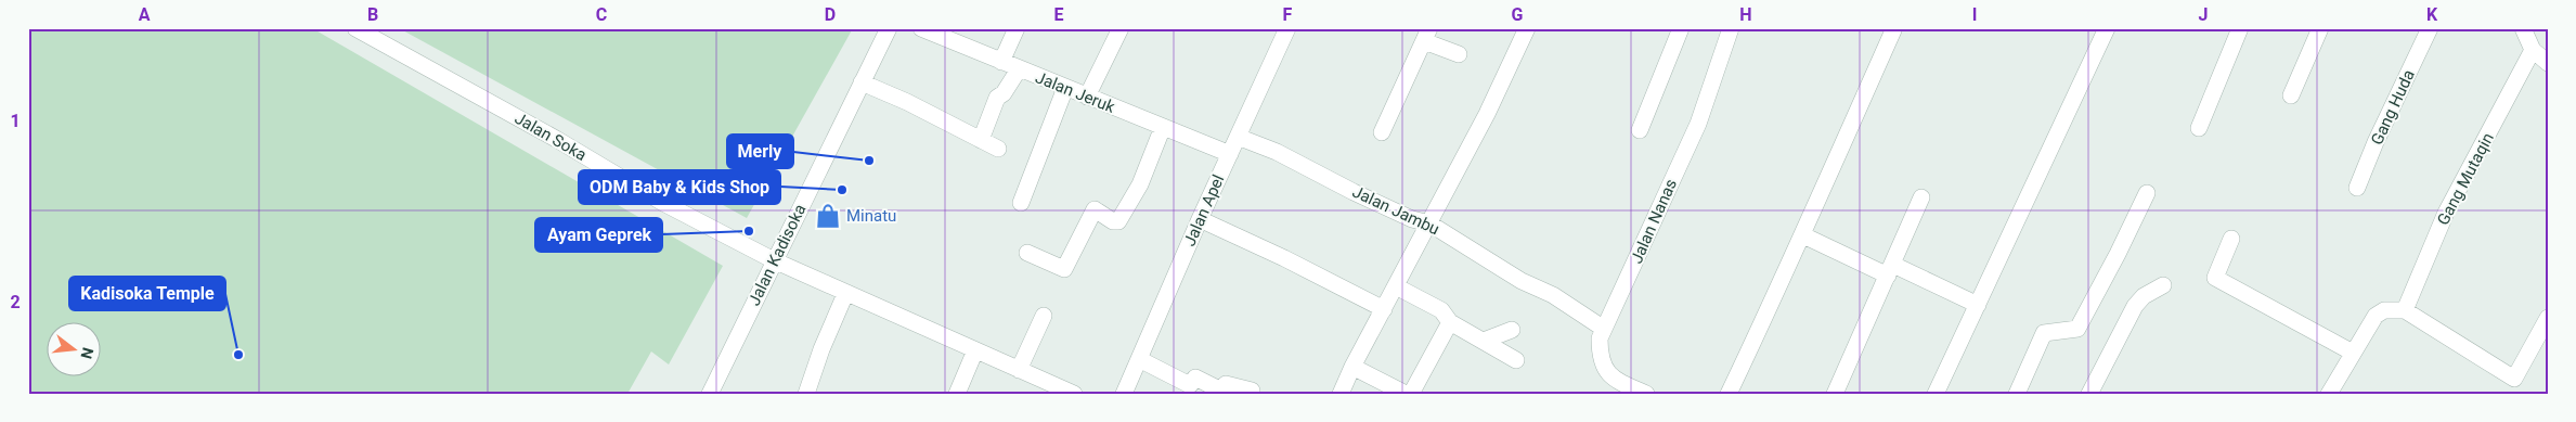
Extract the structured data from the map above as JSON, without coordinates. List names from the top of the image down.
{
  "streets": {
    "street": [
      "Jalan Jeruk",
      "Gang Huda",
      "Jalan Soka",
      "Gang Mutaqin",
      "Jalan Apel",
      "Jalan Jambu",
      "Jalan Nanas",
      "Jalan Kadisoka"
    ]
  },
  "crossings": [
    ["Jalan Jeruk", "Jalan Apel"],
    ["Jalan Soka", "Jalan Kadisoka"],
    ["Jalan Apel", "Jalan Jambu"],
    ["Jalan Jambu", "Jalan Nanas"]
  ],
  "places": {
    "other": [
      "Merly",
      "ODM Baby & Kids Shop",
      "Ayam Geprek",
      "Kadisoka Temple"
    ],
    "shop": ["Minatu"]
  },
  "north": "right",
  "grid": {
    "columns": [
      "A",
      "B",
      "C",
      "D",
      "E",
      "F",
      "G",
      "H",
      "I",
      "J",
      "K"
    ],
    "rows": ["1", "2"]
  }
}
